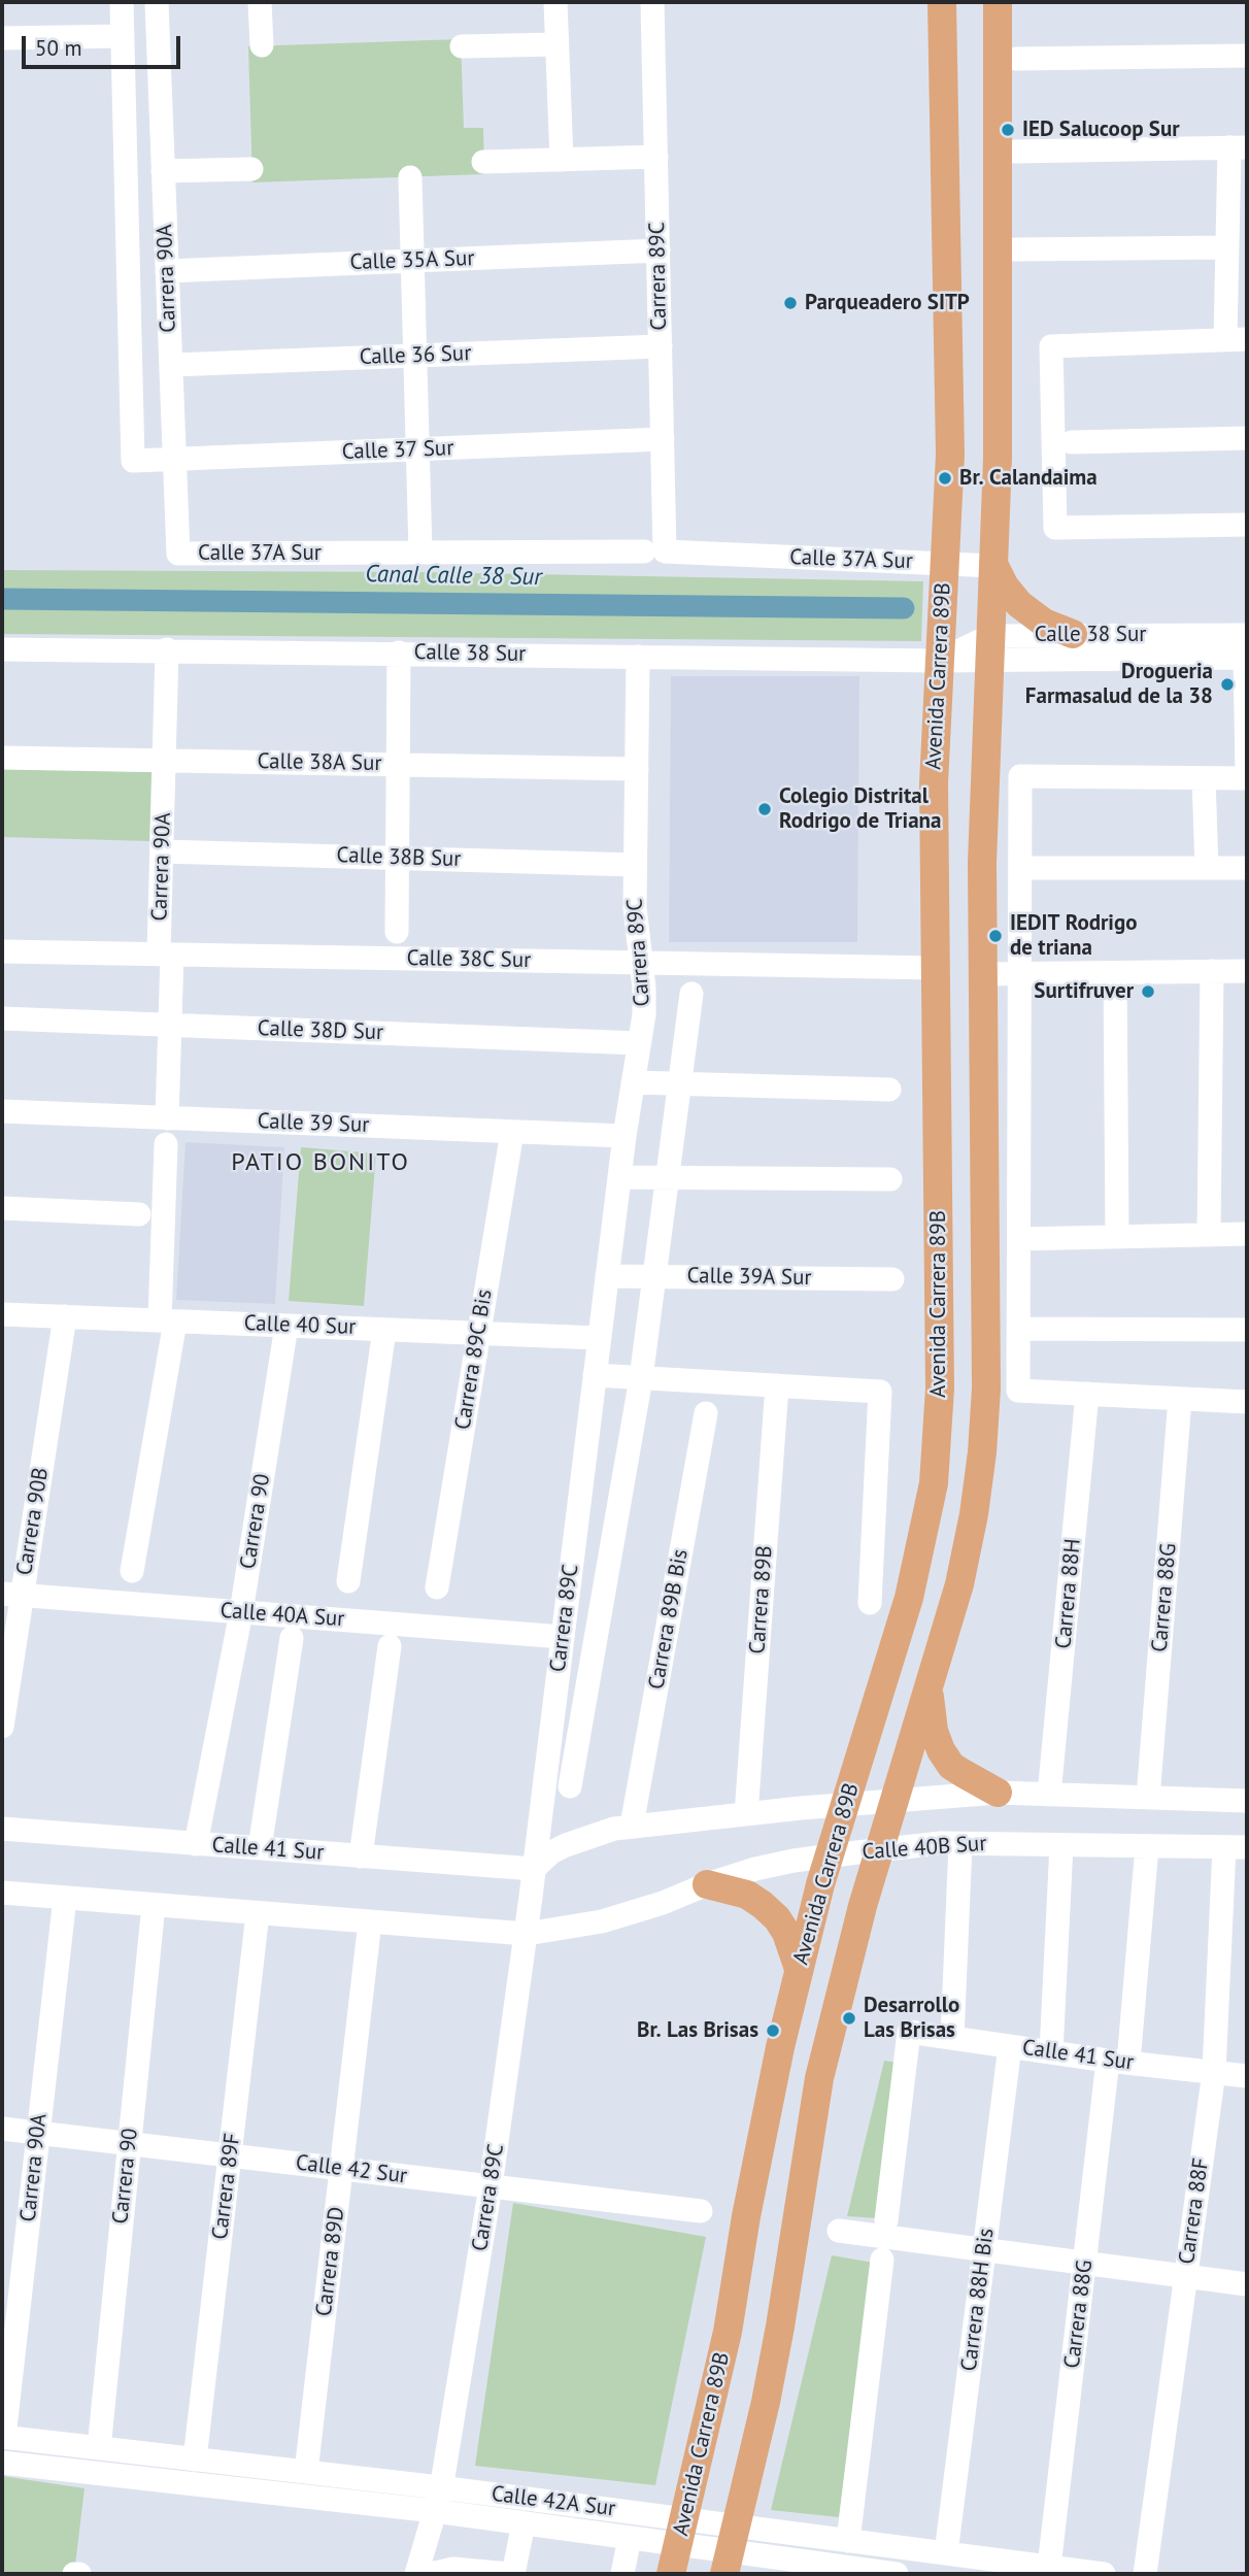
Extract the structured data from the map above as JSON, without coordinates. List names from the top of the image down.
{
  "streets": {
    "main road": ["Avenida Carrera 89B"],
    "street": [
      "Calle 35A Sur",
      "Carrera 89C",
      "Carrera 90A",
      "Calle 36 Sur",
      "Calle 37 Sur",
      "Calle 37A Sur",
      "Calle 38 Sur",
      "Calle 38A Sur",
      "Calle 38B Sur",
      "Calle 38C Sur",
      "Calle 38D Sur",
      "Calle 39 Sur",
      "Calle 39A Sur",
      "Calle 40 Sur",
      "Carrera 89C Bis",
      "Carrera 90B",
      "Carrera 90",
      "Carrera 88H",
      "Carrera 88G",
      "Carrera 89B",
      "Calle 40A Sur",
      "Carrera 89B Bis",
      "Calle 40B Sur",
      "Calle 41 Sur",
      "Calle 42 Sur",
      "Carrera 89F",
      "Carrera 88F",
      "Carrera 89D",
      "Carrera 88H Bis",
      "Calle 42A Sur"
    ]
  },
  "crossings": [
    ["Calle 35A Sur", "Carrera 89C"],
    ["Calle 35A Sur", "Carrera 90A"],
    ["Carrera 89C", "Calle 36 Sur"],
    ["Carrera 89C", "Calle 37 Sur"],
    ["Carrera 89C", "Calle 37A Sur"],
    ["Carrera 89C", "Calle 38 Sur"],
    ["Carrera 89C", "Calle 38A Sur"],
    ["Carrera 89C", "Calle 38B Sur"],
    ["Carrera 89C", "Calle 38C Sur"],
    ["Carrera 89C", "Calle 38D Sur"],
    ["Carrera 89C", "Calle 39 Sur"],
    ["Carrera 89C", "Calle 39A Sur"],
    ["Carrera 89C", "Calle 40 Sur"],
    ["Carrera 89C", "Calle 40A Sur"],
    ["Carrera 89C", "Calle 40B Sur"],
    ["Carrera 89C", "Calle 41 Sur"],
    ["Carrera 89C", "Calle 42 Sur"],
    ["Carrera 89C", "Calle 42A Sur"],
    ["Carrera 90A", "Calle 36 Sur"],
    ["Carrera 90A", "Calle 37 Sur"],
    ["Carrera 90A", "Calle 37A Sur"],
    ["Carrera 90A", "Calle 38 Sur"],
    ["Carrera 90A", "Calle 38A Sur"],
    ["Carrera 90A", "Calle 38B Sur"],
    ["Carrera 90A", "Calle 38C Sur"],
    ["Carrera 90A", "Calle 38D Sur"],
    ["Carrera 90A", "Calle 39 Sur"],
    ["Carrera 90A", "Calle 42 Sur"],
    ["Carrera 90A", "Calle 42A Sur"],
    ["Calle 37A Sur", "Avenida Carrera 89B"],
    ["Calle 38 Sur", "Avenida Carrera 89B"],
    ["Avenida Carrera 89B", "Calle 38C Sur"],
    ["Avenida Carrera 89B", "Calle 40B Sur"],
    ["Avenida Carrera 89B", "Calle 42A Sur"],
    ["Calle 39 Sur", "Carrera 89C Bis"],
    ["Calle 40 Sur", "Carrera 89C Bis"],
    ["Calle 40 Sur", "Carrera 90B"],
    ["Calle 40 Sur", "Carrera 90"],
    ["Carrera 90B", "Calle 40A Sur"],
    ["Carrera 90", "Calle 40A Sur"],
    ["Carrera 90", "Calle 41 Sur"],
    ["Carrera 90", "Calle 42 Sur"],
    ["Carrera 90", "Calle 42A Sur"],
    ["Carrera 88G", "Calle 40B Sur"],
    ["Carrera 88G", "Calle 41 Sur"],
    ["Carrera 88G", "Calle 42A Sur"],
    ["Calle 40B Sur", "Carrera 88F"],
    ["Calle 41 Sur", "Carrera 88F"],
    ["Calle 41 Sur", "Carrera 88H Bis"],
    ["Calle 42 Sur", "Carrera 89F"],
    ["Calle 42 Sur", "Carrera 89D"],
    ["Carrera 89F", "Calle 42A Sur"],
    ["Carrera 89D", "Calle 42A Sur"],
    ["Carrera 88H Bis", "Calle 42A Sur"]
  ],
  "districts": ["PATIO BONITO"],
  "water": ["Canal Calle 38 Sur"],
  "places": [
    "IED Salucoop Sur",
    "Parqueadero SITP",
    "Br. Calandaima",
    "Drogueria Farmasalud de la 38",
    "Colegio Distrital Rodrigo de Triana",
    "IEDIT Rodrigo de triana",
    "Surtifruver",
    "Desarrollo Las Brisas",
    "Br. Las Brisas"
  ],
  "scale_bar": "50 m"
}
